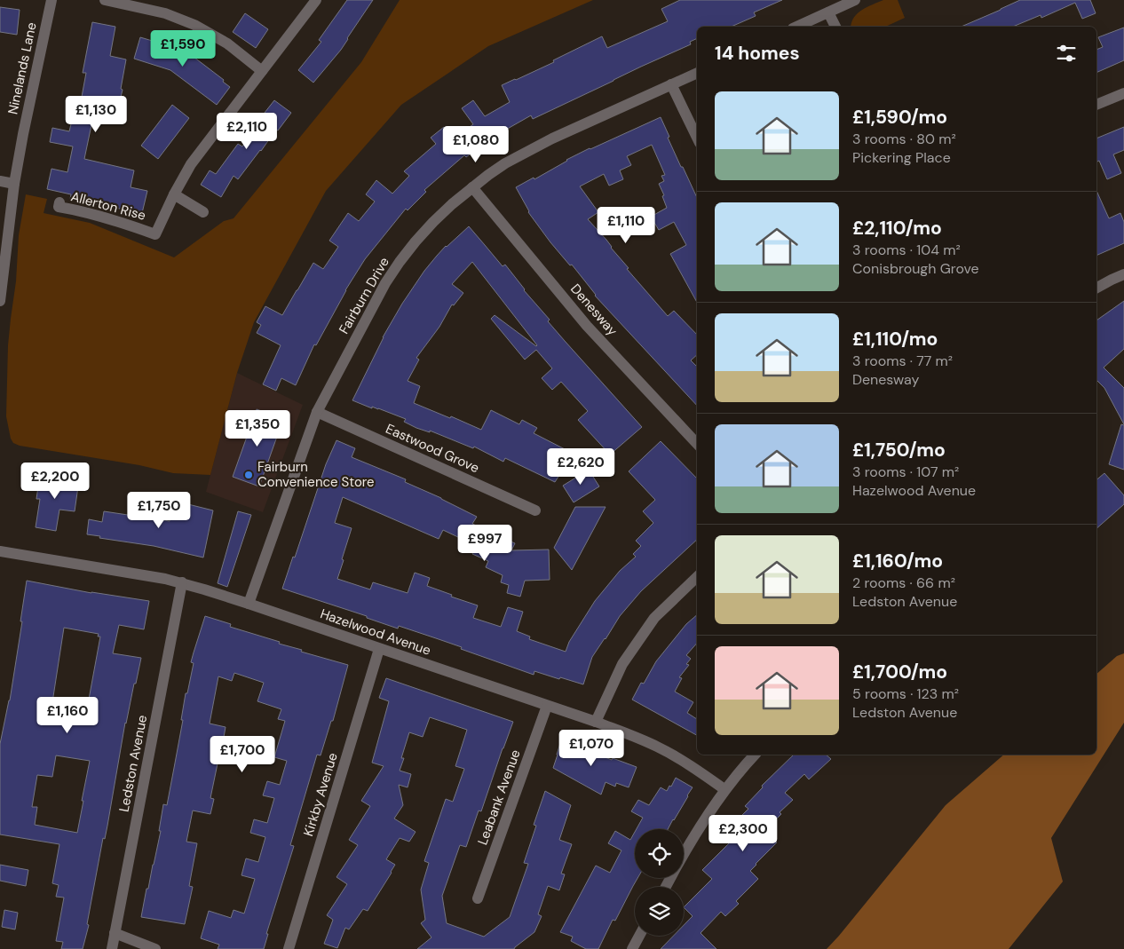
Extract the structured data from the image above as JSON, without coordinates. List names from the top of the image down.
{
  "streets": {
    "street": [
      "Ninelands Lane",
      "Allerton Rise",
      "Fairburn Drive",
      "Denesway",
      "Eastwood Grove",
      "Hazelwood Avenue",
      "Ledston Avenue",
      "Kirkby Avenue",
      "Leabank Avenue"
    ]
  },
  "crossings": [
    ["Fairburn Drive", "Denesway"],
    ["Fairburn Drive", "Eastwood Grove"],
    ["Fairburn Drive", "Hazelwood Avenue"],
    ["Hazelwood Avenue", "Ledston Avenue"],
    ["Hazelwood Avenue", "Kirkby Avenue"],
    ["Hazelwood Avenue", "Leabank Avenue"]
  ],
  "places": ["Fairburn Convenience Store"],
  "page": {
    "heading": "14 homes",
    "price": [
      "£1,590",
      "£1,130",
      "£2,110",
      "£1,080",
      "£1,110",
      "£1,350",
      "£2,620",
      "£2,200",
      "£1,750",
      "£997",
      "£1,160",
      "£1,070",
      "£1,700",
      "£2,300"
    ],
    "list": [
      {
        "name": "£1,590/mo",
        "note": "3 rooms · 80 m² · Pickering Place"
      },
      {
        "name": "£2,110/mo",
        "note": "3 rooms · 104 m² · Conisbrough Grove"
      },
      {
        "name": "£1,110/mo",
        "note": "3 rooms · 77 m² · Denesway"
      },
      {
        "name": "£1,750/mo",
        "note": "3 rooms · 107 m² · Hazelwood Avenue"
      },
      {
        "name": "£1,160/mo",
        "note": "2 rooms · 66 m² · Ledston Avenue"
      },
      {
        "name": "£1,700/mo",
        "note": "5 rooms · 123 m² · Ledston Avenue"
      }
    ]
  }
}
